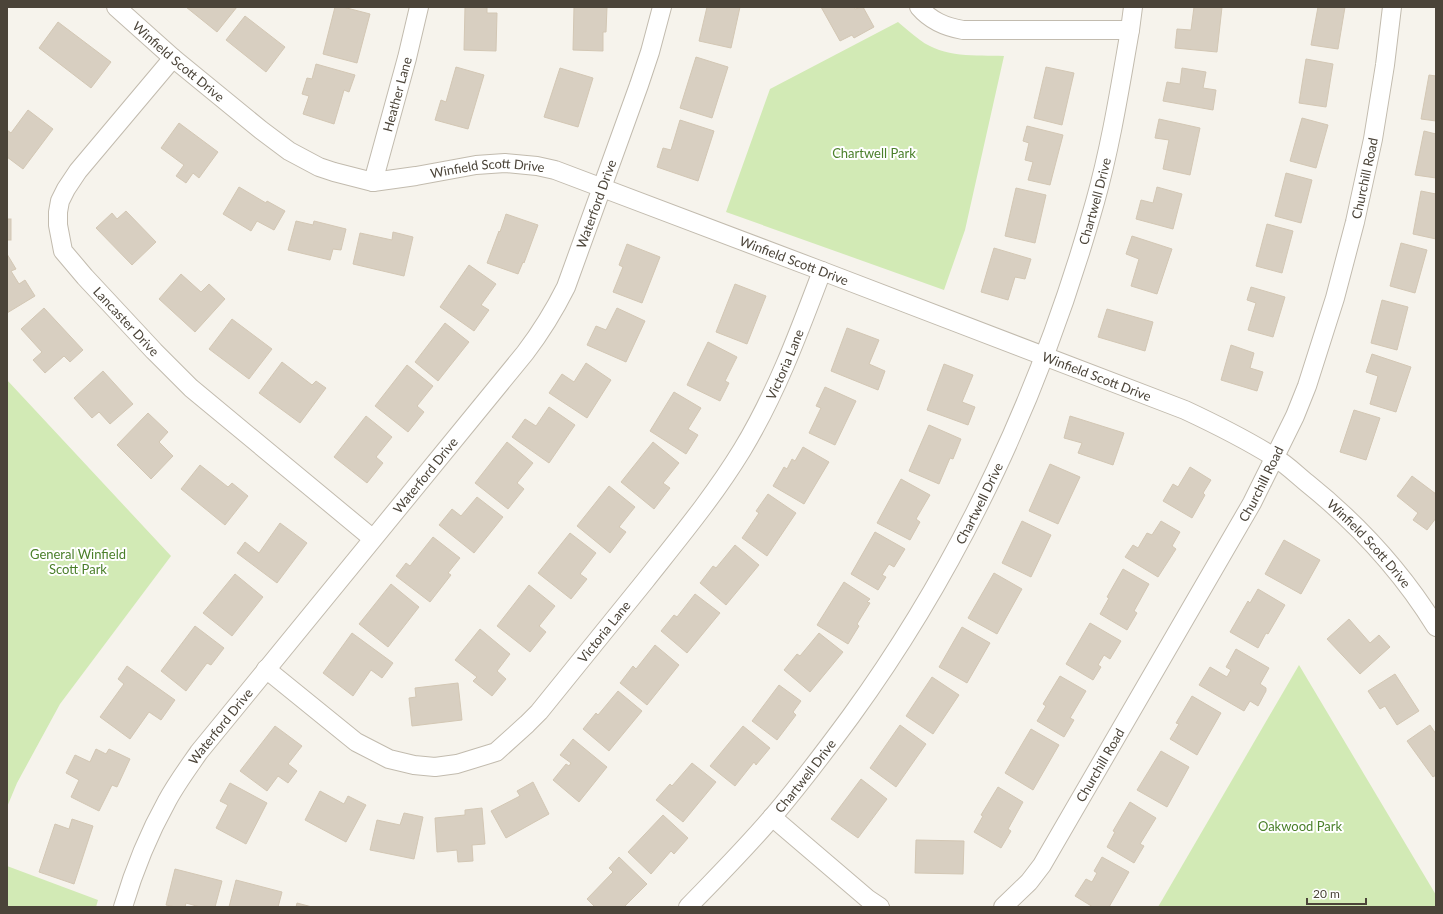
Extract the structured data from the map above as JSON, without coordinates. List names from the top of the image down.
{
  "streets": {
    "street": [
      "Winfield Scott Drive",
      "Heather Lane",
      "Churchill Road",
      "Chartwell Drive",
      "Waterford Drive",
      "Lancaster Drive",
      "Victoria Lane"
    ]
  },
  "crossings": [
    ["Winfield Scott Drive", "Heather Lane"],
    ["Winfield Scott Drive", "Churchill Road"],
    ["Winfield Scott Drive", "Chartwell Drive"],
    ["Winfield Scott Drive", "Waterford Drive"],
    ["Winfield Scott Drive", "Lancaster Drive"],
    ["Winfield Scott Drive", "Victoria Lane"],
    ["Waterford Drive", "Lancaster Drive"],
    ["Waterford Drive", "Victoria Lane"]
  ],
  "parks": ["Chartwell Park", "General Winfield Scott Park", "Oakwood Park"],
  "scale_bar": "20 m"
}
